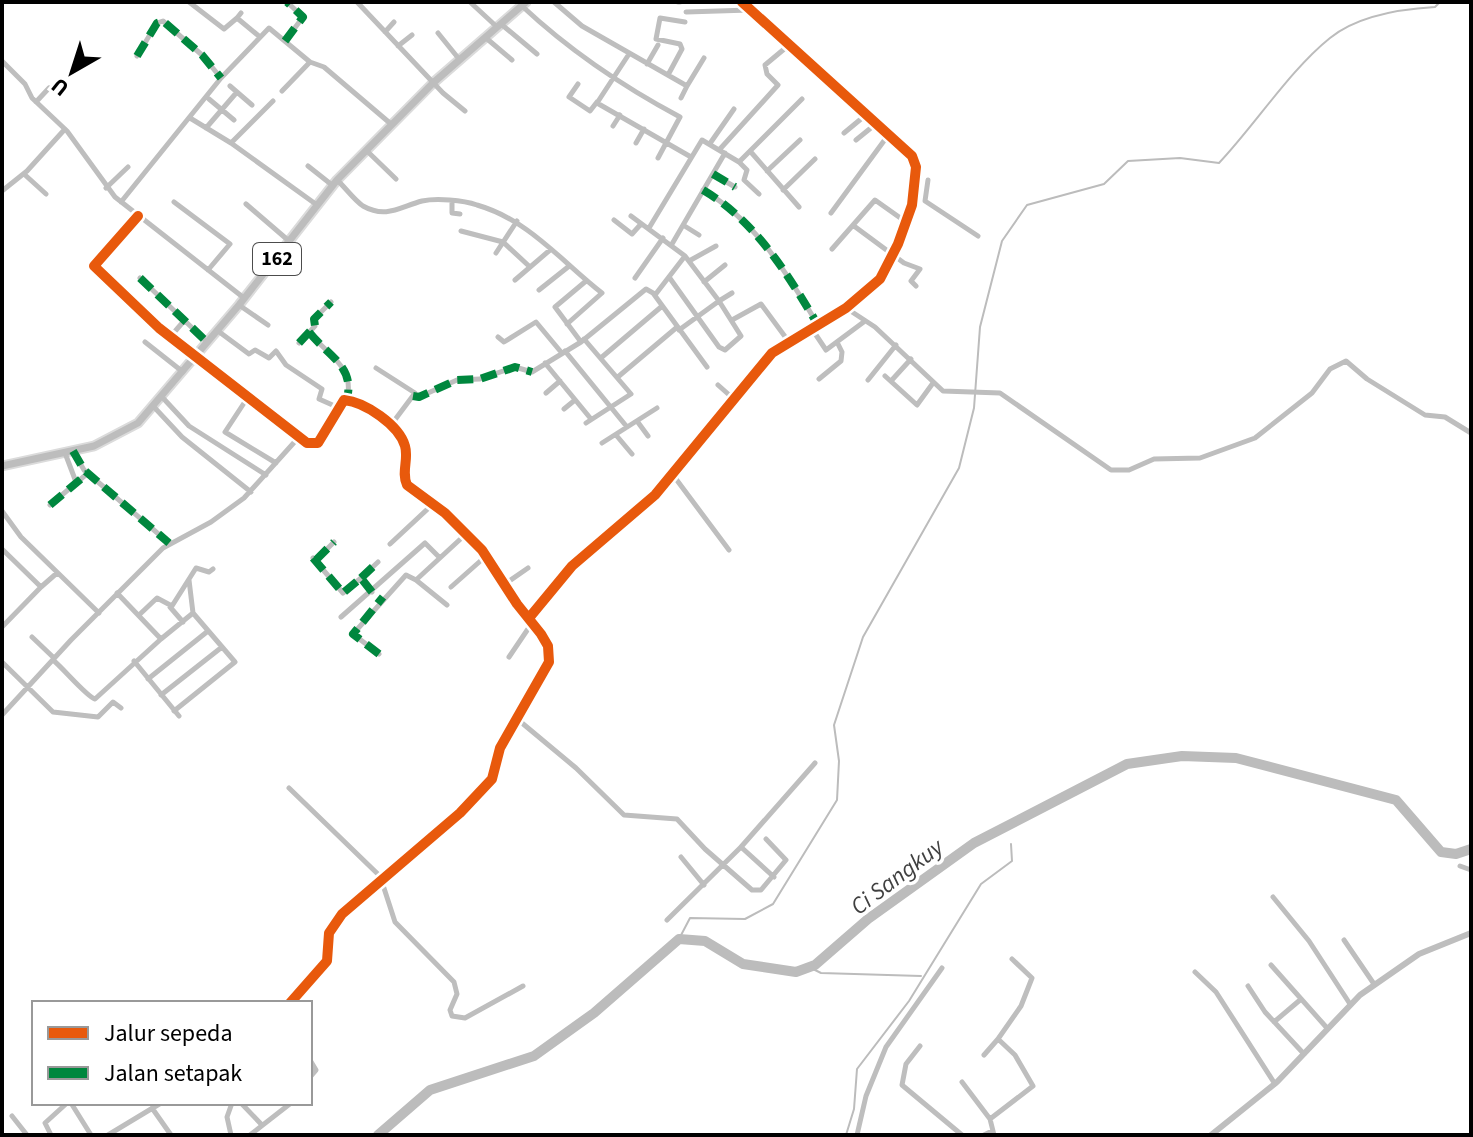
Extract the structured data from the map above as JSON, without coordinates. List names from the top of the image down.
{
  "streets": {
    "main road": ["162"]
  },
  "water": ["Ci Sangkuy"],
  "legend": ["Jalur sepeda", "Jalan setapak"],
  "north": "bottom left"
}
